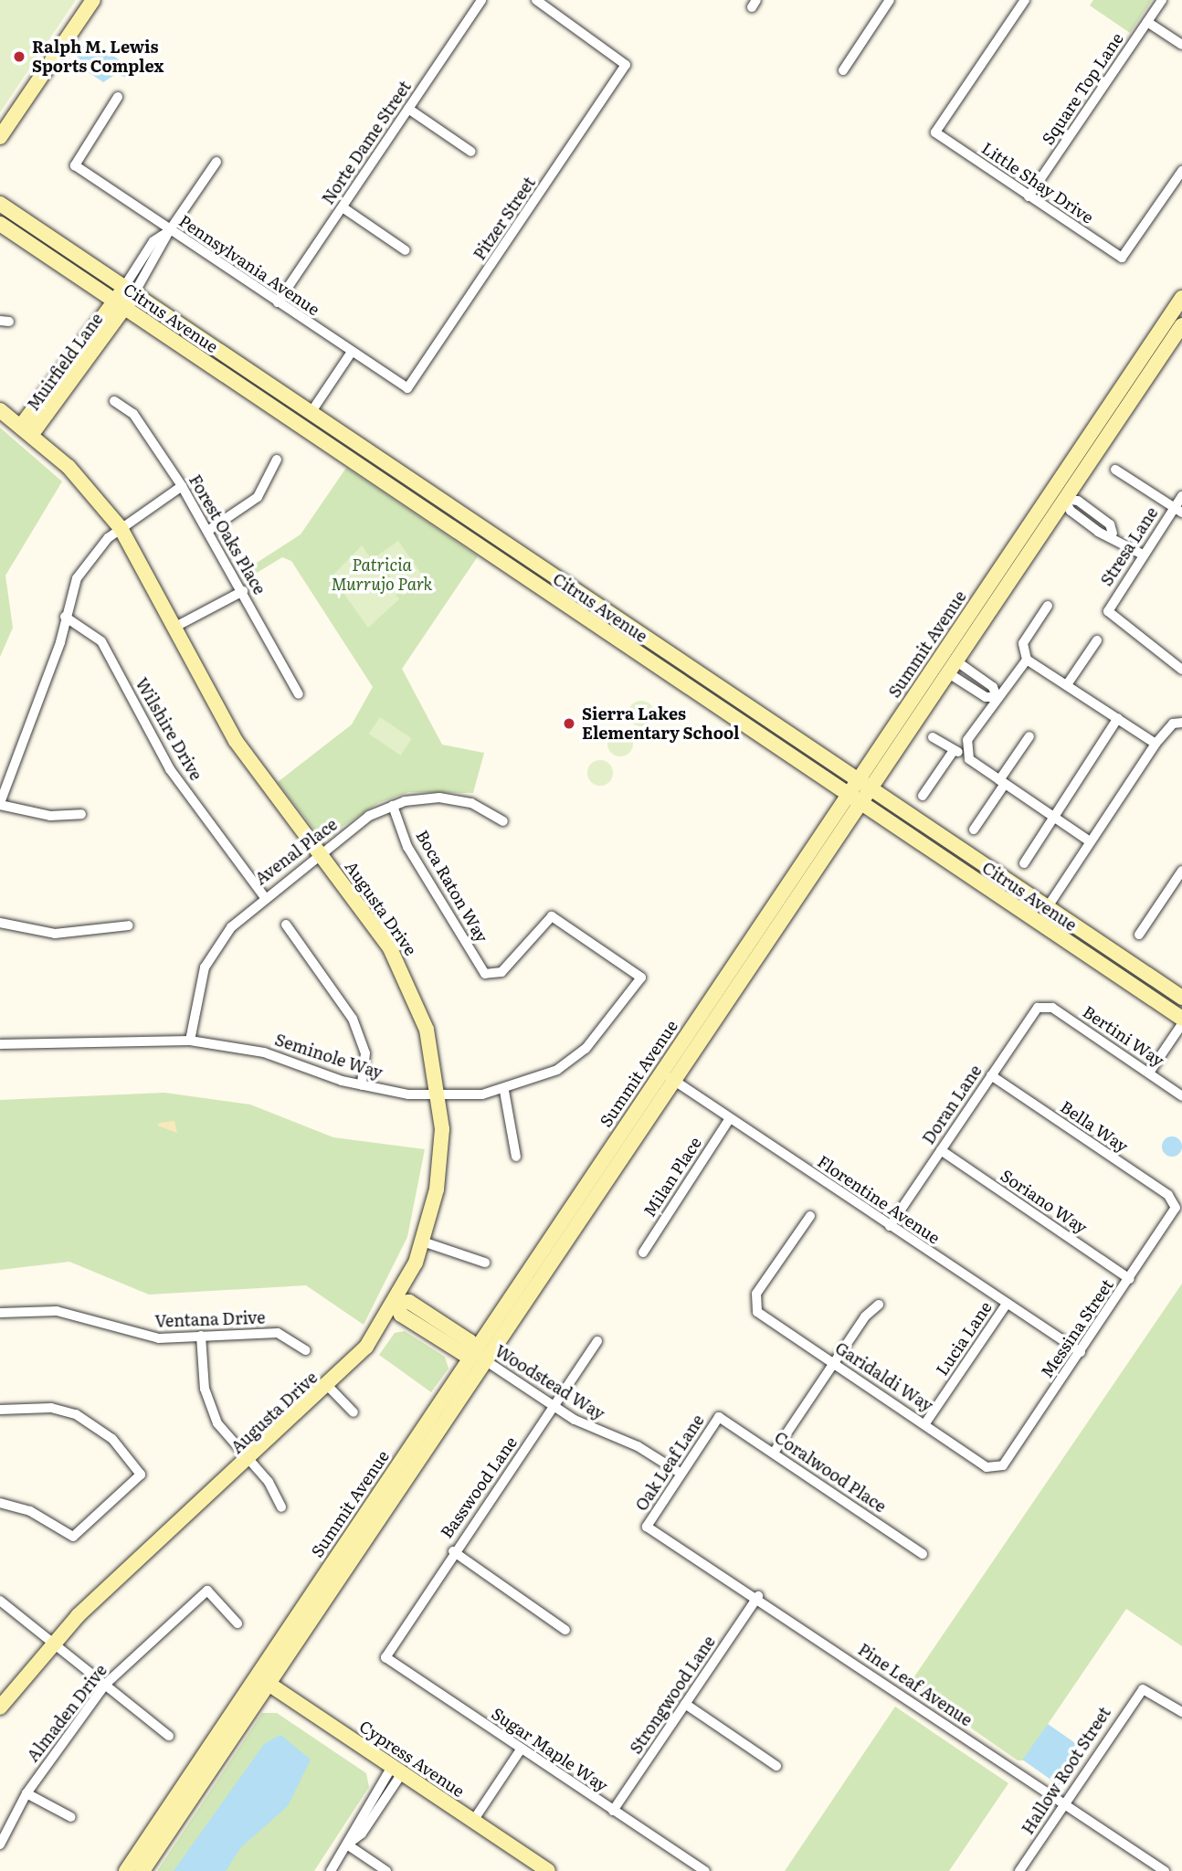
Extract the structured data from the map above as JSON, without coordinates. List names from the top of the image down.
{
  "streets": {
    "main road": [
      "Citrus Avenue",
      "Muirfield Lane",
      "Summit Avenue",
      "Augusta Drive",
      "Cypress Avenue"
    ],
    "street": [
      "Square Top Lane",
      "Norte Dame Street",
      "Little Shay Drive",
      "Pitzer Street",
      "Pennsylvania Avenue",
      "Forest Oaks Place",
      "Stresa Lane",
      "Wilshire Drive",
      "Avenal Place",
      "Boca Raton Way",
      "Bertini Way",
      "Seminole Way",
      "Doran Lane",
      "Bella Way",
      "Milan Place",
      "Florentine Avenue",
      "Soriano Way",
      "Ventana Drive",
      "Messina Street",
      "Lucia Lane",
      "Garidaldi Way",
      "Woodstead Way",
      "Oak Leaf Lane",
      "Coralwood Place",
      "Basswood Lane",
      "Pine Leaf Avenue",
      "Strongwood Lane",
      "Almaden Drive",
      "Sugar Maple Way",
      "Hallow Root Street"
    ]
  },
  "crossings": [
    ["Square Top Lane", "Little Shay Drive"],
    ["Norte Dame Street", "Pennsylvania Avenue"],
    ["Pitzer Street", "Pennsylvania Avenue"],
    ["Citrus Avenue", "Muirfield Lane"],
    ["Citrus Avenue", "Summit Avenue"],
    ["Muirfield Lane", "Augusta Drive"],
    ["Summit Avenue", "Florentine Avenue"],
    ["Summit Avenue", "Woodstead Way"],
    ["Summit Avenue", "Cypress Avenue"],
    ["Wilshire Drive", "Avenal Place"],
    ["Avenal Place", "Boca Raton Way"],
    ["Avenal Place", "Augusta Drive"],
    ["Avenal Place", "Seminole Way"],
    ["Boca Raton Way", "Seminole Way"],
    ["Augusta Drive", "Seminole Way"],
    ["Bertini Way", "Doran Lane"],
    ["Doran Lane", "Bella Way"],
    ["Doran Lane", "Florentine Avenue"],
    ["Doran Lane", "Soriano Way"],
    ["Bella Way", "Messina Street"],
    ["Milan Place", "Florentine Avenue"],
    ["Florentine Avenue", "Messina Street"],
    ["Florentine Avenue", "Lucia Lane"],
    ["Soriano Way", "Messina Street"],
    ["Messina Street", "Garidaldi Way"],
    ["Lucia Lane", "Garidaldi Way"],
    ["Woodstead Way", "Oak Leaf Lane"],
    ["Woodstead Way", "Basswood Lane"],
    ["Oak Leaf Lane", "Coralwood Place"],
    ["Oak Leaf Lane", "Pine Leaf Avenue"],
    ["Basswood Lane", "Sugar Maple Way"],
    ["Pine Leaf Avenue", "Strongwood Lane"],
    ["Pine Leaf Avenue", "Hallow Root Street"],
    ["Strongwood Lane", "Sugar Maple Way"]
  ],
  "parks": ["Patricia Murrujo Park"],
  "places": ["Ralph M. Lewis Sports Complex", "Sierra Lakes Elementary School"]
}
